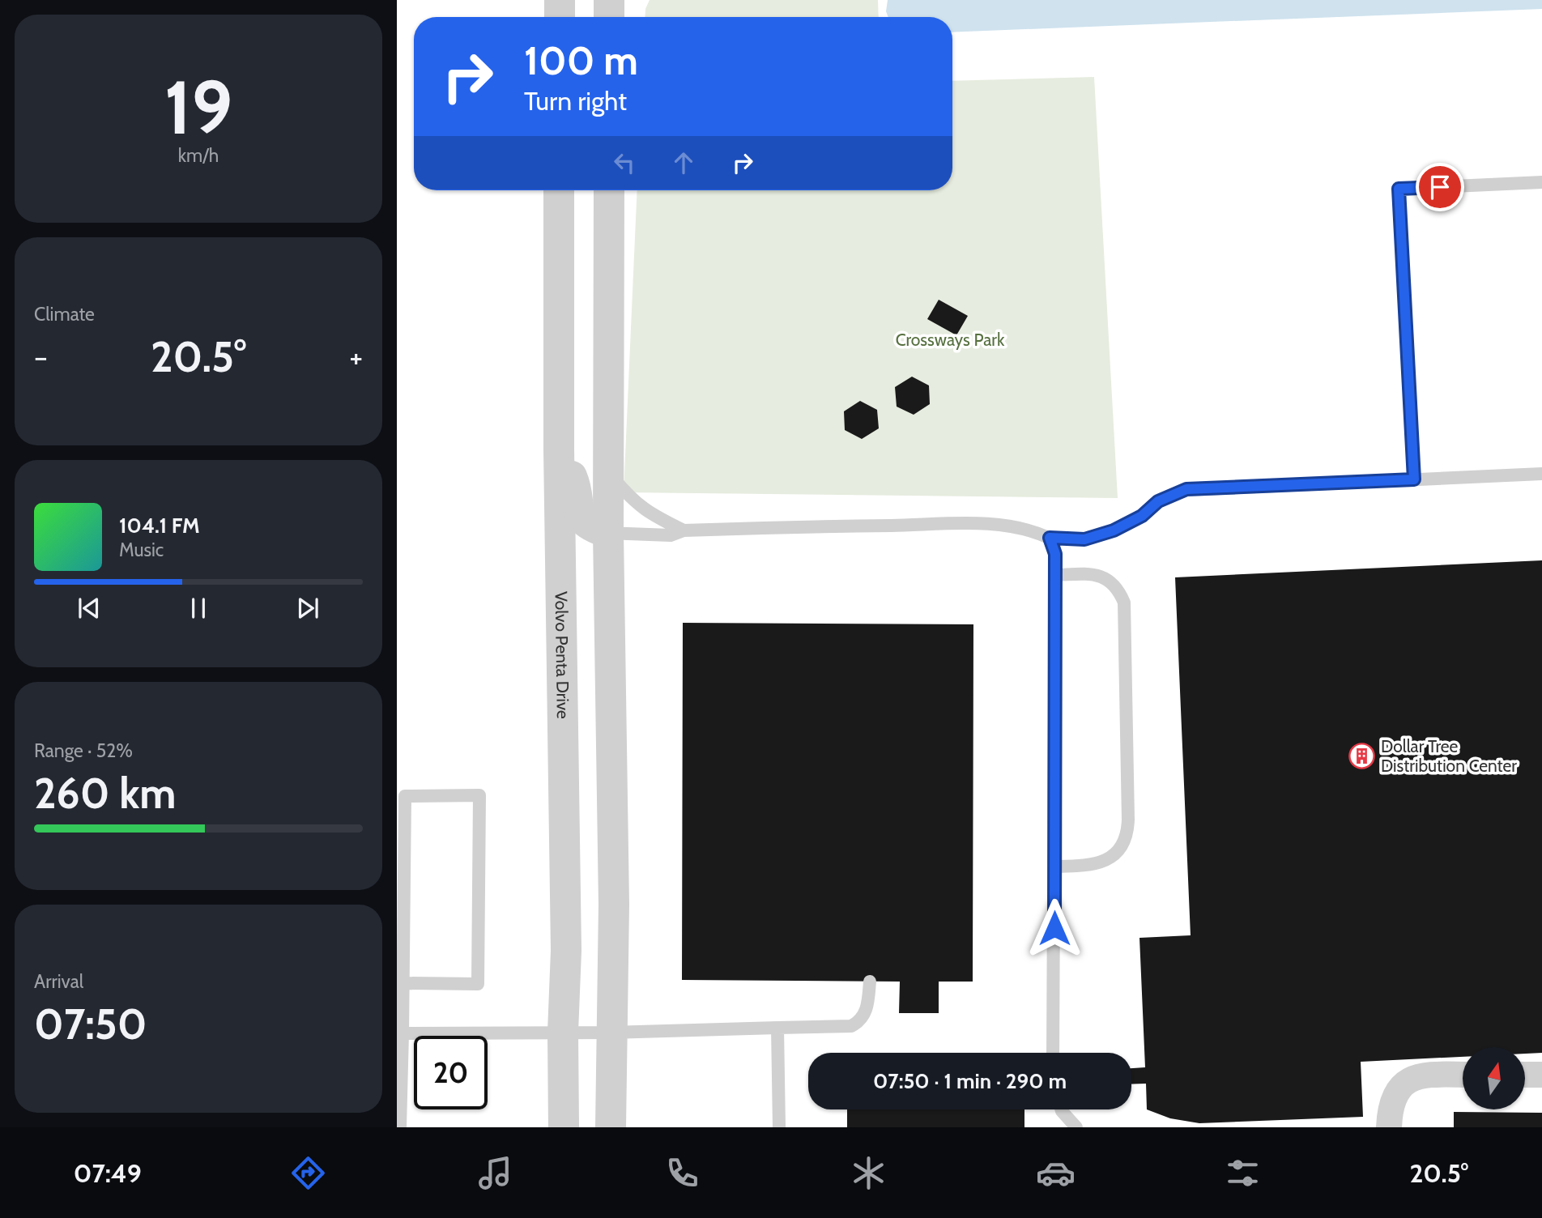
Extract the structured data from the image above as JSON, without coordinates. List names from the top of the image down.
{
  "streets": {
    "street": ["Volvo Penta Drive"]
  },
  "parks": ["Crossways Park"],
  "places": {
    "building": ["Dollar Tree Distribution Center"]
  },
  "north": "top",
  "page": {
    "tile": [
      ["19", "km/h"],
      "Climate",
      ["Range · 52%", "260 km"],
      ["Arrival", "07:50"]
    ],
    "turn": ["100 m", "Turn right"],
    "heat": ["−", "20.5°", "+"],
    "song": ["104.1 FM", "Music"],
    "limit": "20",
    "trip": "07:50 · 1 min · 290 m",
    "tabs": ["07:49", "20.5°"]
  }
}
